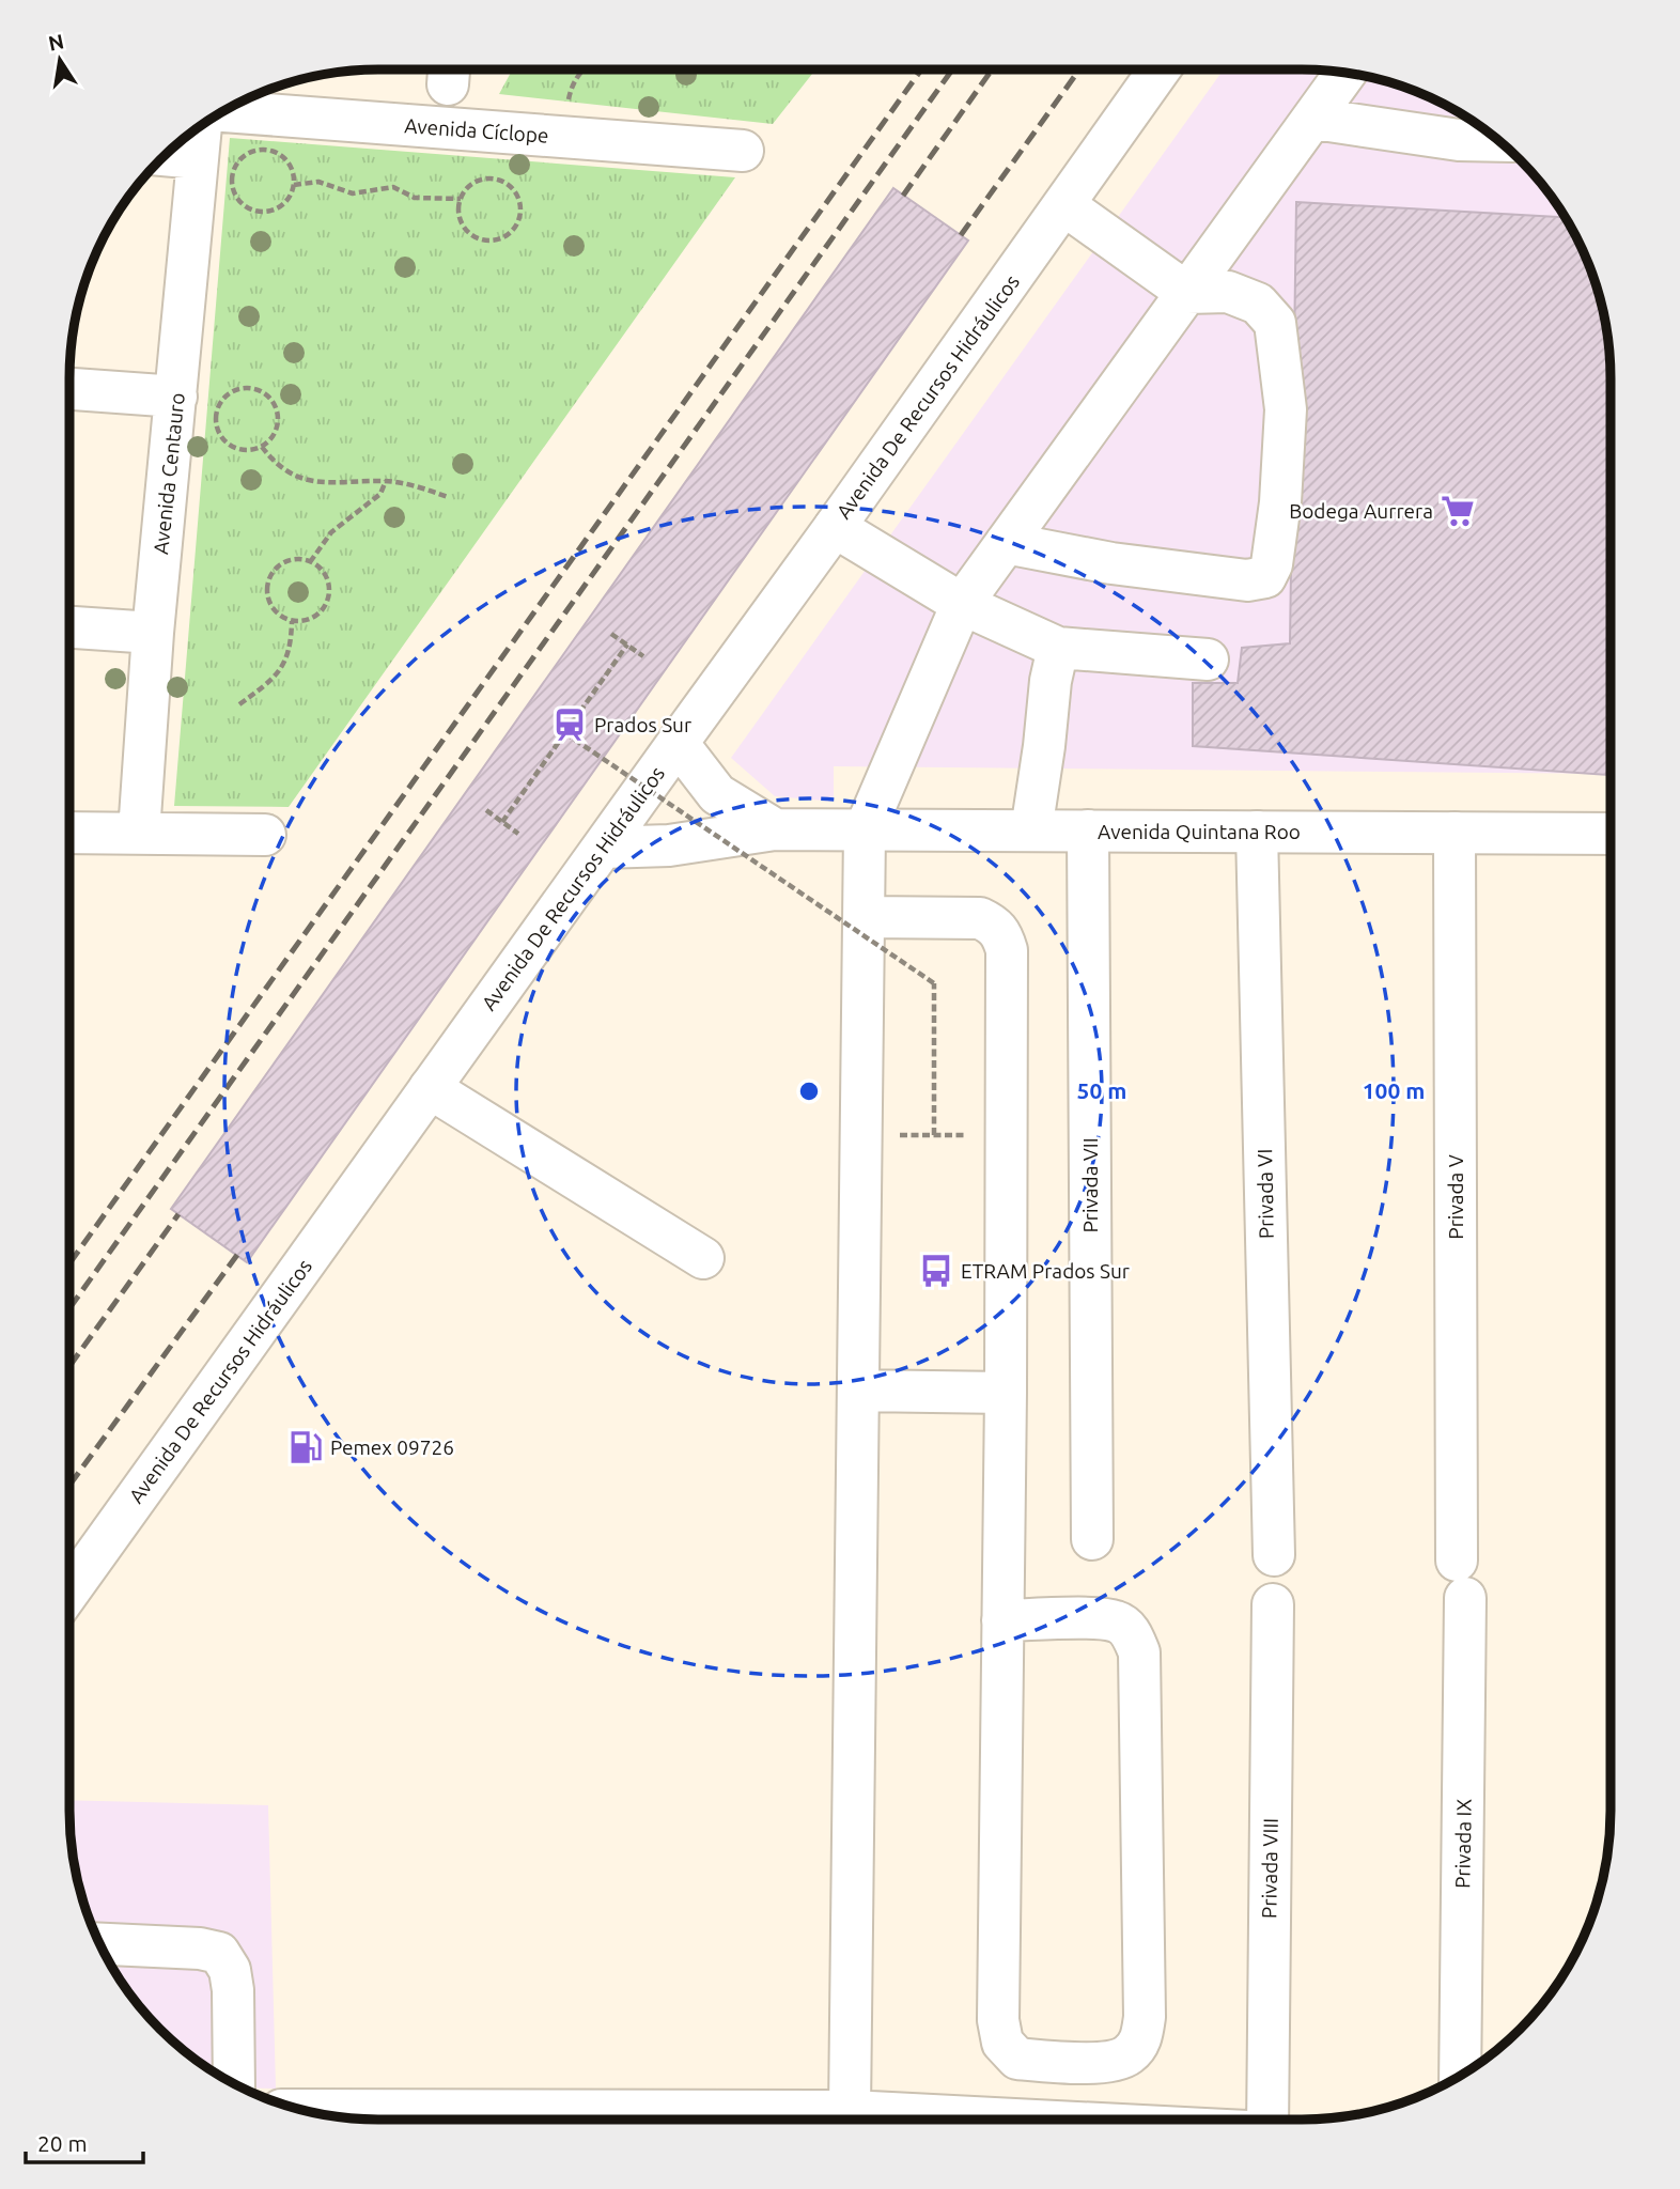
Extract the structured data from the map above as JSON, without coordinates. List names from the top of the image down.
{
  "streets": {
    "street": [
      "Avenida Cíclope",
      "Avenida De Recursos Hidráulicos",
      "Avenida Centauro",
      "Avenida Quintana Roo",
      "Privada VII",
      "Privada VI",
      "Privada V",
      "Privada IX",
      "Privada VIII"
    ]
  },
  "crossings": [
    ["Avenida De Recursos Hidráulicos", "Avenida Quintana Roo"],
    ["Avenida Quintana Roo", "Privada VII"],
    ["Avenida Quintana Roo", "Privada VI"],
    ["Avenida Quintana Roo", "Privada V"],
    ["Privada V", "Privada IX"]
  ],
  "places": {
    "supermarket": ["Bodega Aurrera"],
    "station": ["Prados Sur"],
    "bus stop": ["ETRAM Prados Sur"],
    "fuel station": ["Pemex 09726"]
  },
  "scale_bar": "20 m",
  "north": "top",
  "rings": ["50 m", "100 m"]
}
